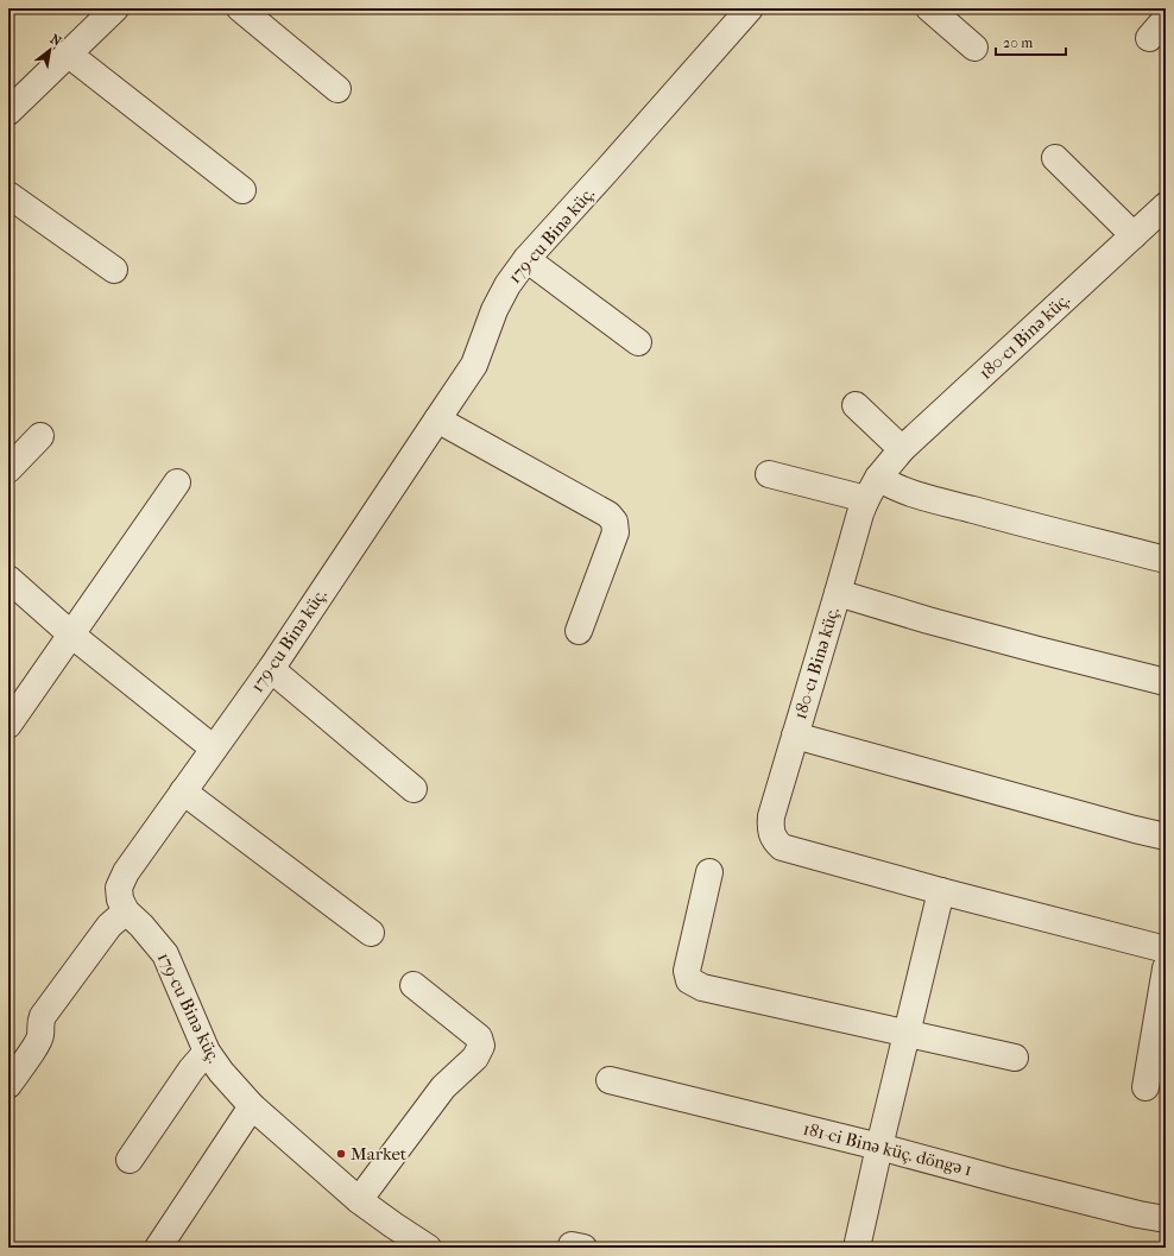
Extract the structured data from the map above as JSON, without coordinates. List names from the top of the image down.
{
  "streets": {
    "street": ["179-cu Binə küç.", "180-cı Binə küç.", "181-ci Binə küç. döngə 1"]
  },
  "places": ["Market"],
  "scale_bar": "20 m",
  "north": "top right"
}
